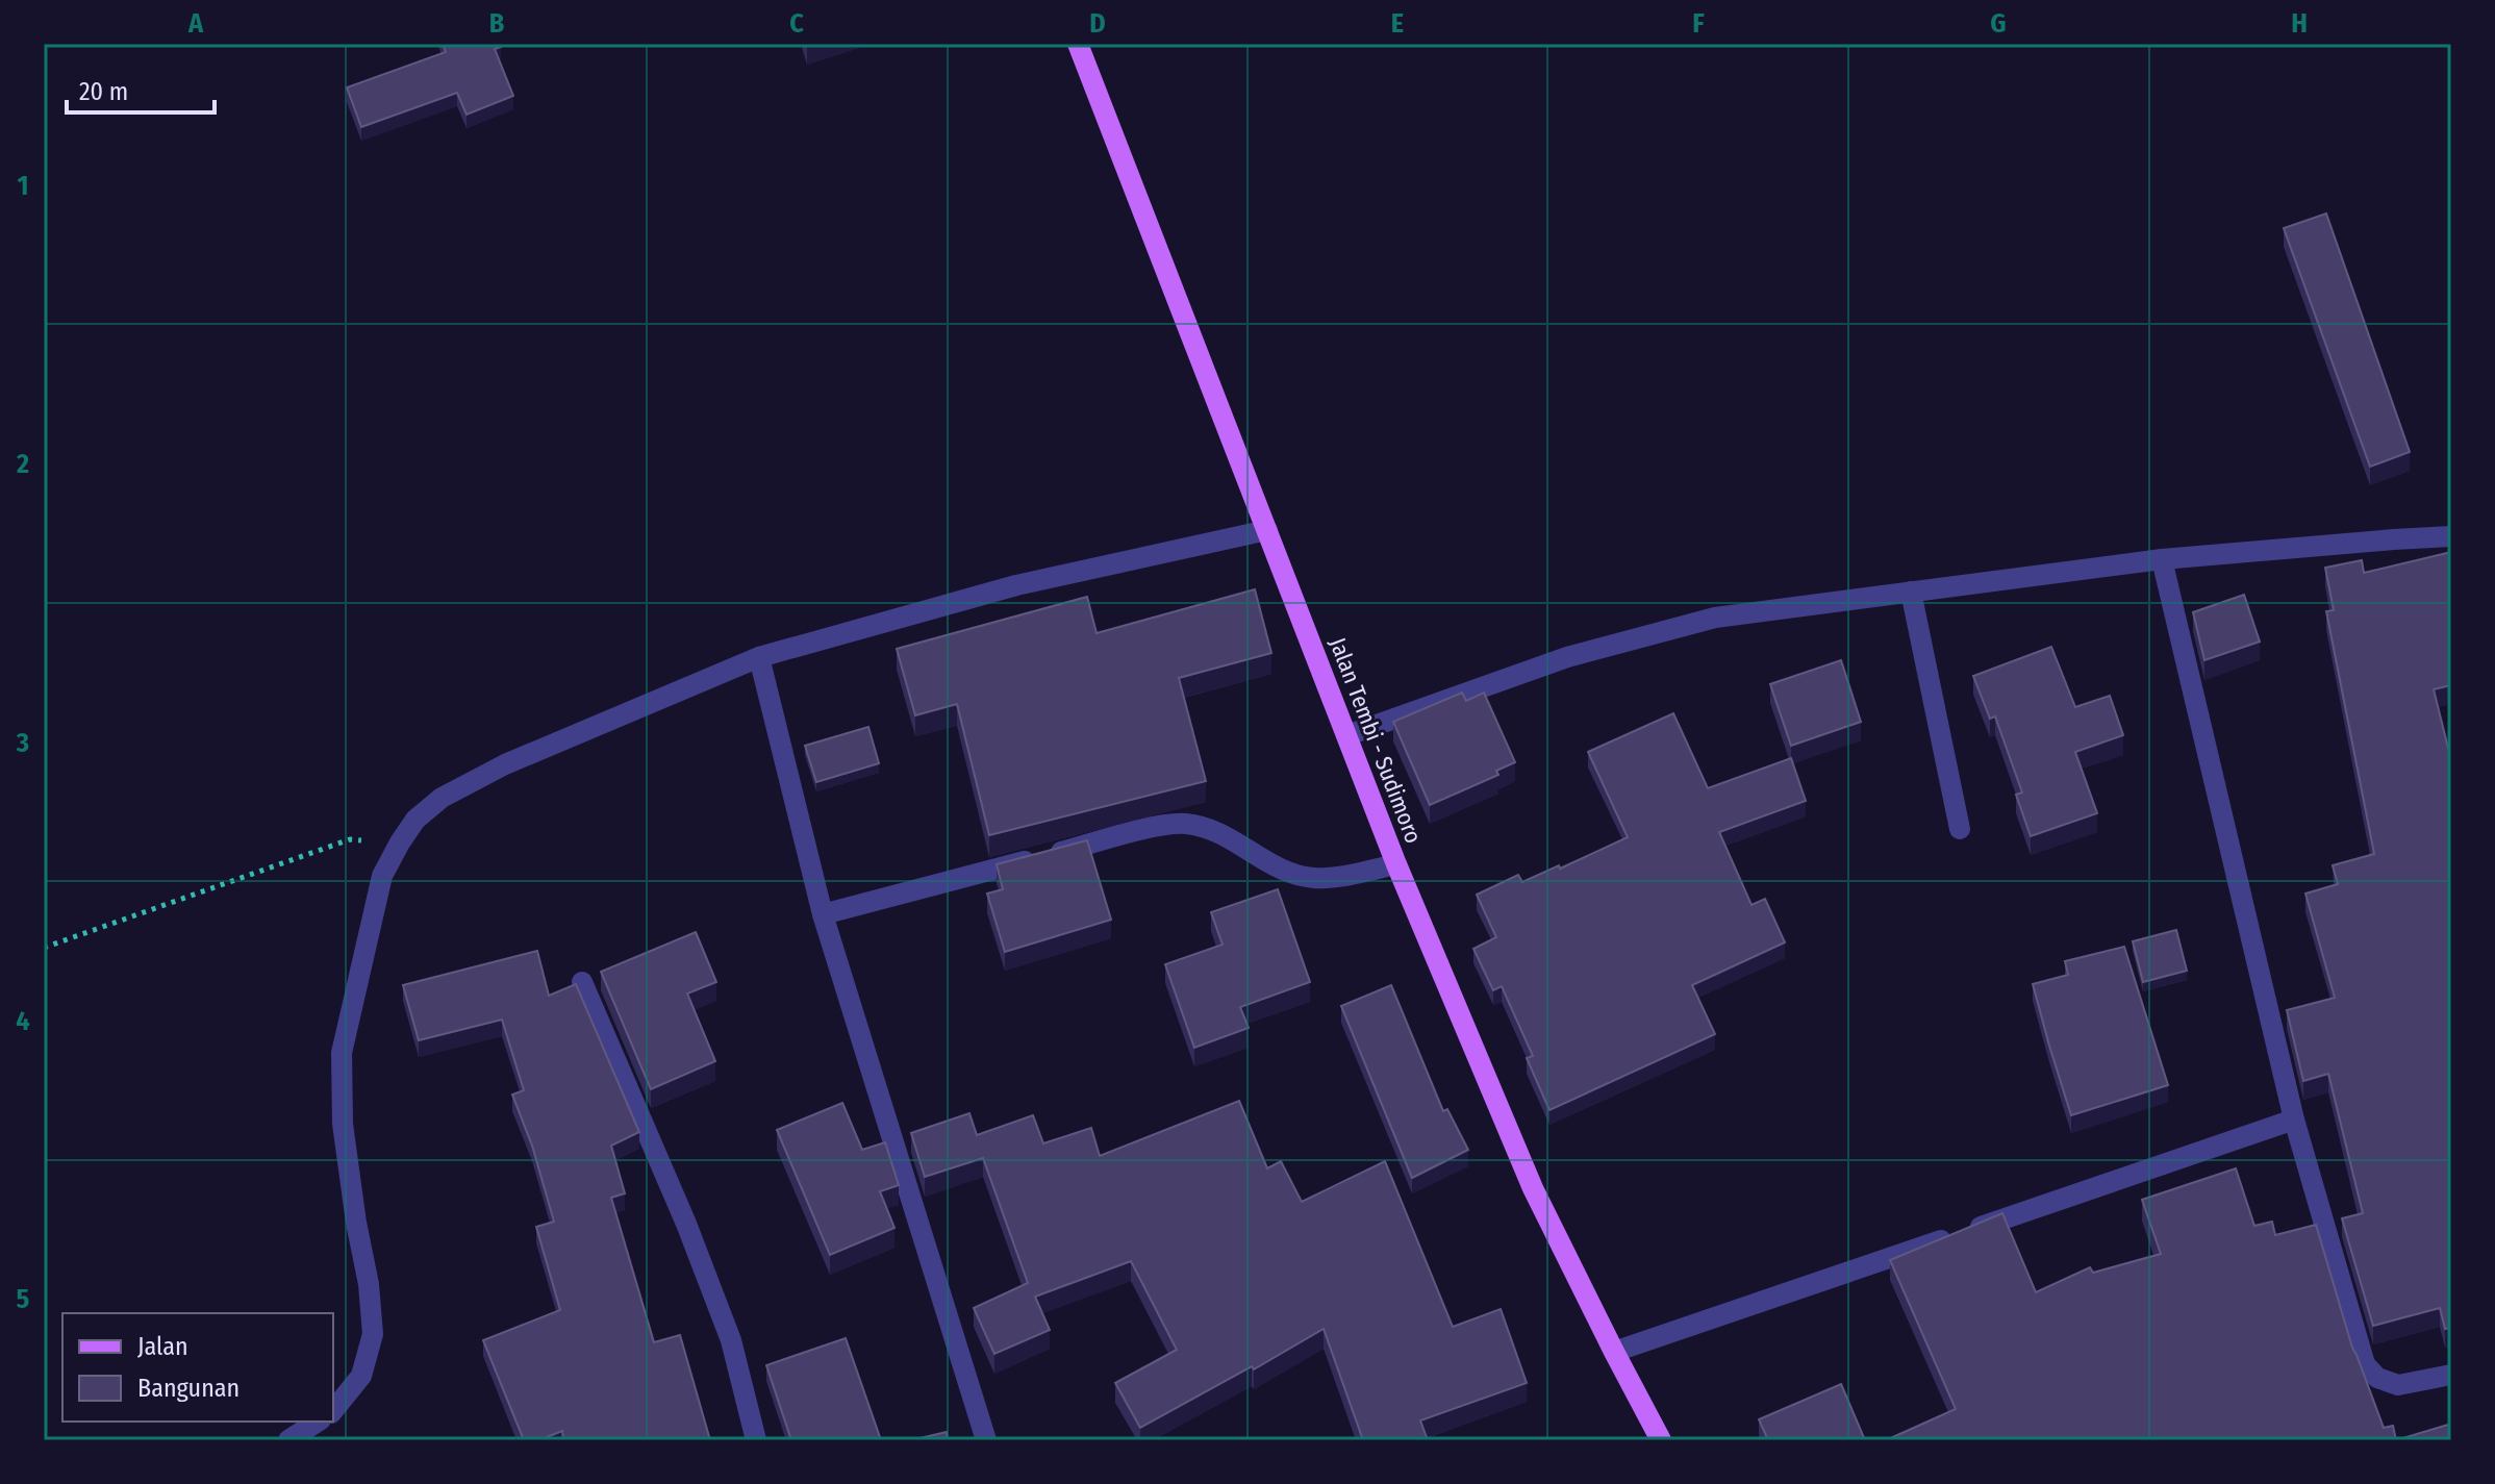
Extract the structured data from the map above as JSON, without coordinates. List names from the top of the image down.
{
  "streets": {
    "main road": ["Jalan Tembi - Sudimoro"]
  },
  "legend": ["Jalan", "Bangunan"],
  "scale_bar": "20 m",
  "grid": {
    "columns": [
      "A",
      "B",
      "C",
      "D",
      "E",
      "F",
      "G",
      "H"
    ],
    "rows": [
      "1",
      "2",
      "3",
      "4",
      "5"
    ]
  }
}
